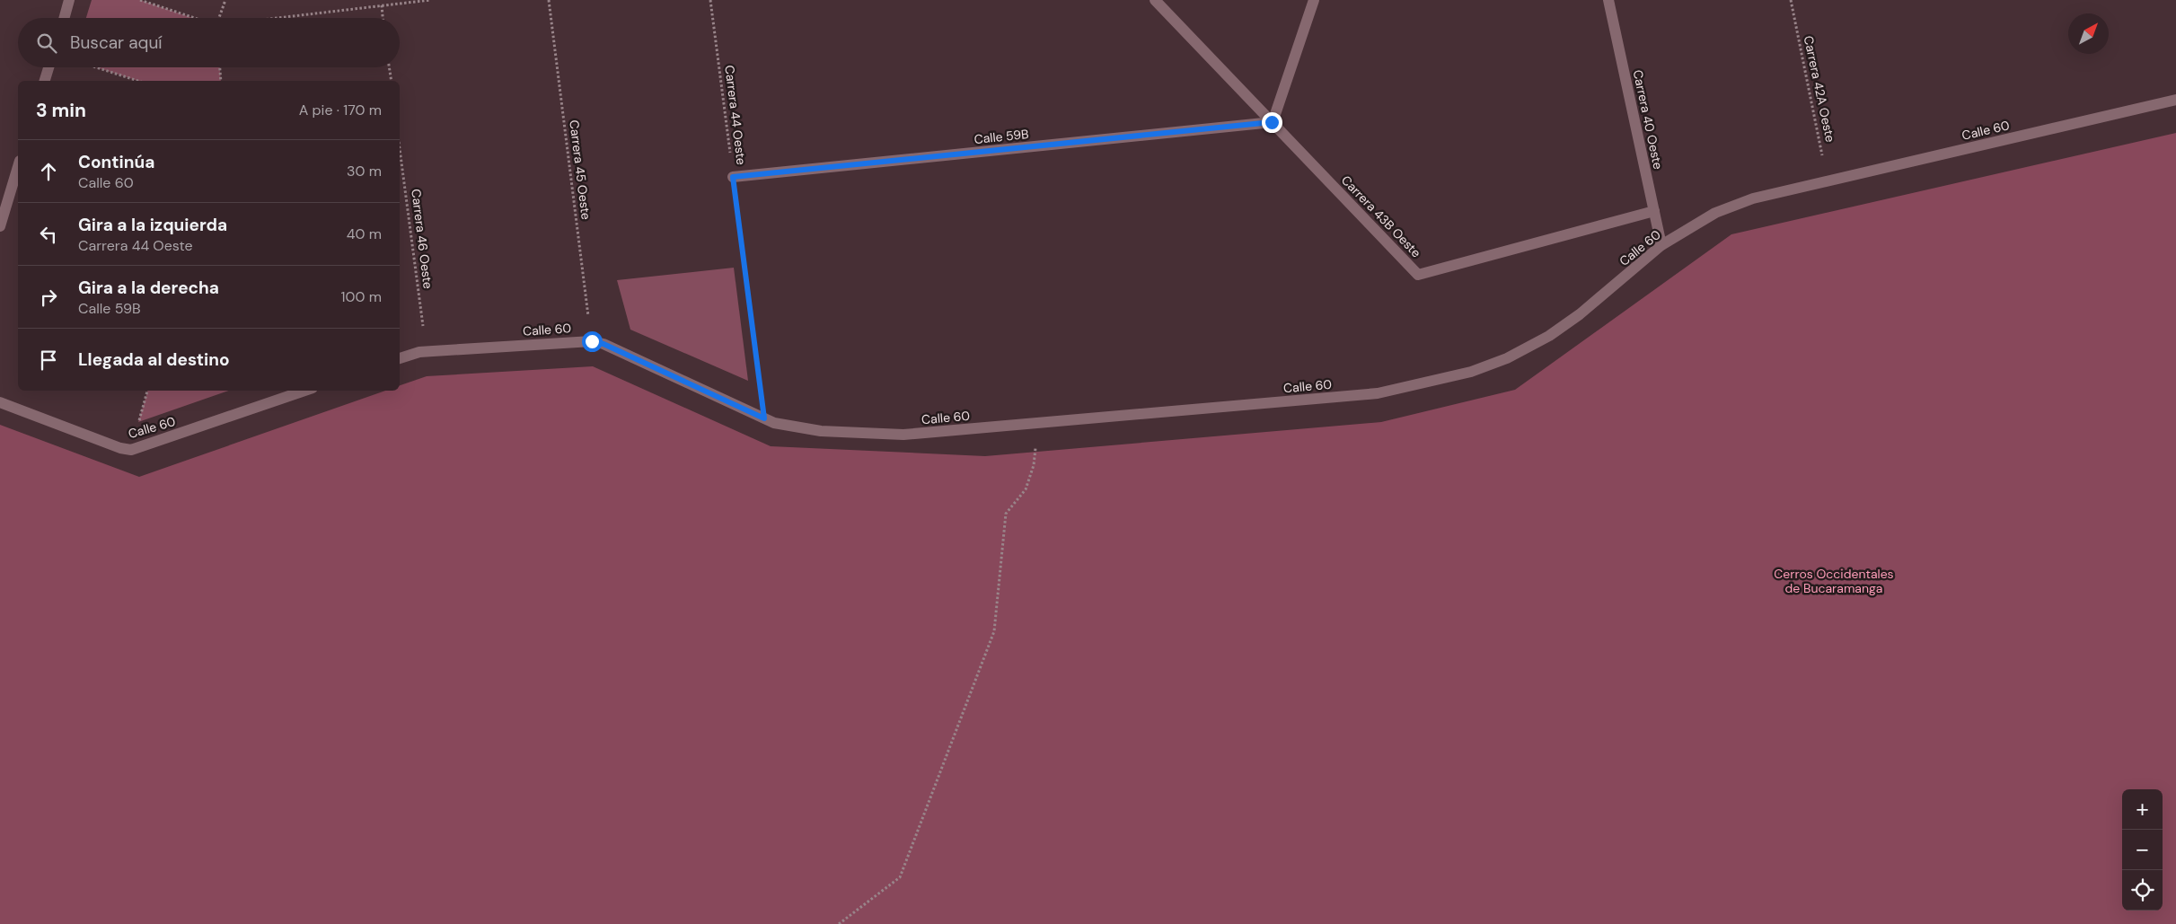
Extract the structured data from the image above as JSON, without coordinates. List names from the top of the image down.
{
  "streets": {
    "street": [
      "Carrera 40 Oeste",
      "Calle 60",
      "Calle 59B",
      "Carrera 43B Oeste"
    ],
    "path": [
      "Carrera 42A Oeste",
      "Carrera 44 Oeste",
      "Carrera 45 Oeste",
      "Carrera 46 Oeste"
    ]
  },
  "crossings": [
    ["Carrera 42A Oeste", "Calle 60"],
    ["Carrera 44 Oeste", "Calle 60"],
    ["Carrera 44 Oeste", "Calle 59B"],
    ["Carrera 40 Oeste", "Calle 60"],
    ["Carrera 40 Oeste", "Carrera 43B Oeste"],
    ["Calle 60", "Carrera 45 Oeste"],
    ["Calle 60", "Carrera 46 Oeste"],
    ["Calle 59B", "Carrera 43B Oeste"]
  ],
  "parks": ["Cerros Occidentales de Bucaramanga"],
  "north": "top right",
  "page": {
    "search": "Buscar aquí",
    "heading": ["3 min", "A pie · 170 m"],
    "list": [
      ["Continúa", "Calle 60", "30 m"],
      ["Gira a la izquierda", "Carrera 44 Oeste", "40 m"],
      ["Gira a la derecha", "Calle 59B", "100 m"],
      "Llegada al destino"
    ],
    "map_buttons": ["+", "−"]
  }
}
